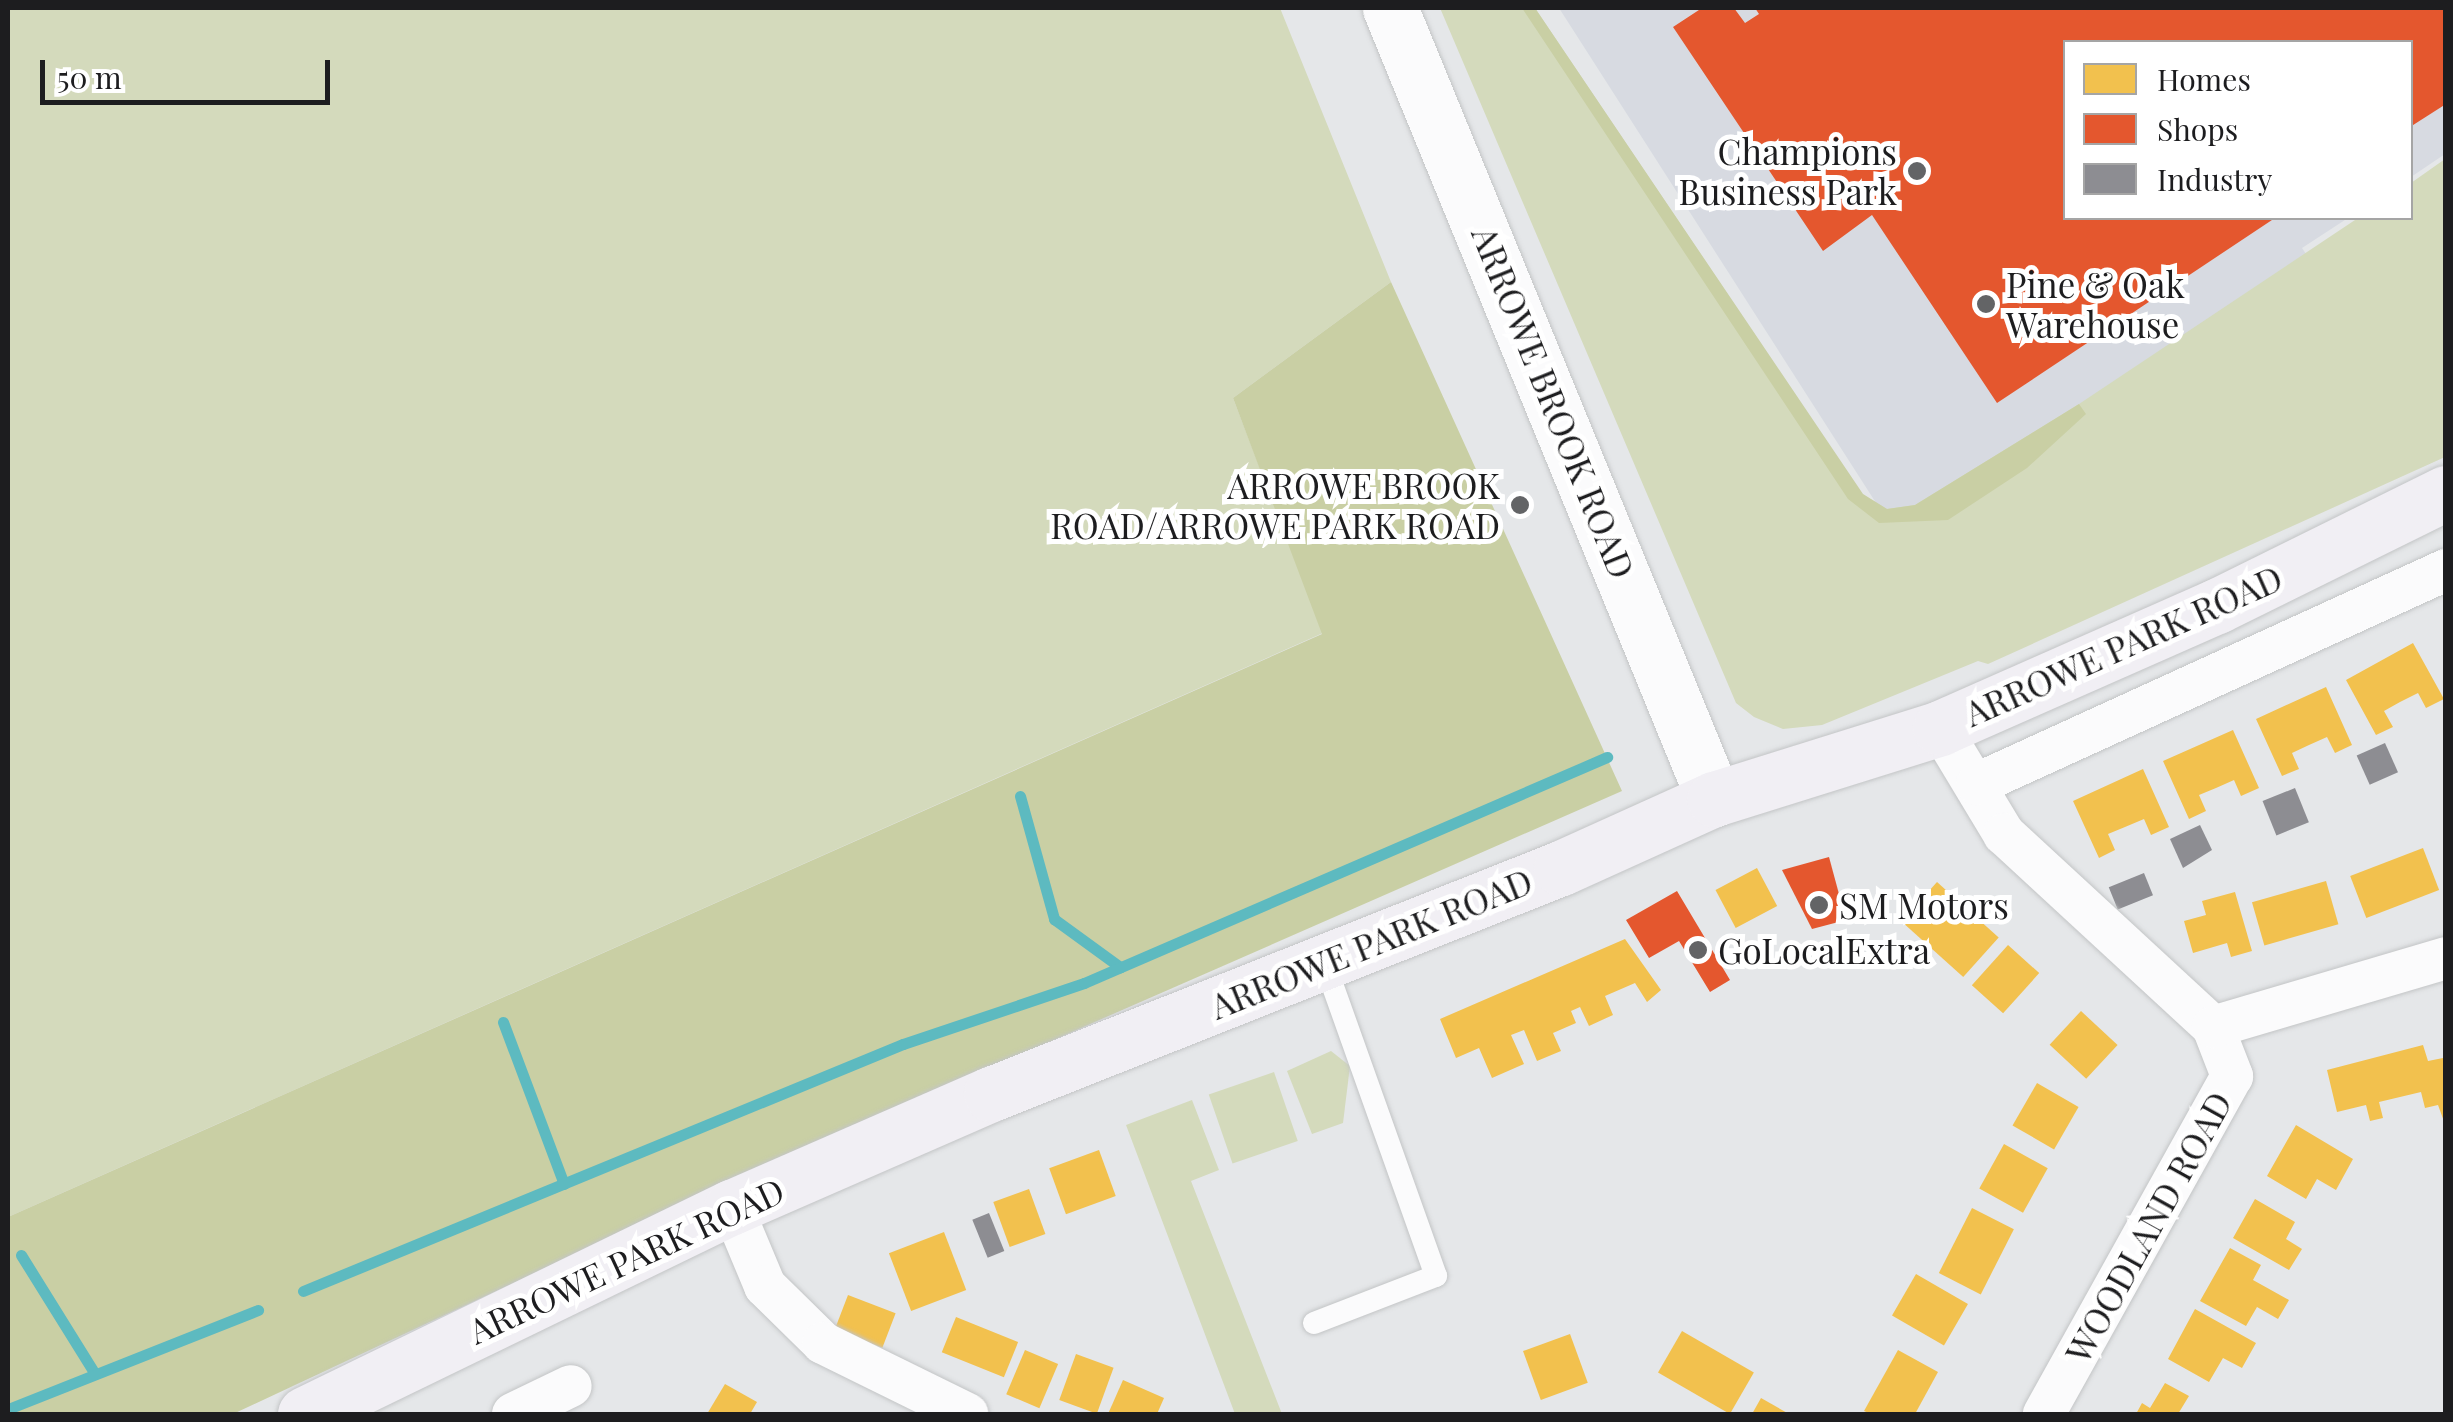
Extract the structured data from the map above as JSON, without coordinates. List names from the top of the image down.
{
  "streets": {
    "main road": ["ARROWE PARK ROAD"],
    "street": ["ARROWE BROOK ROAD", "WOODLAND ROAD"]
  },
  "crossings": [
    ["ARROWE BROOK ROAD", "ARROWE PARK ROAD"],
    ["ARROWE PARK ROAD", "WOODLAND ROAD"]
  ],
  "places": [
    "Champions Business Park",
    "Pine & Oak Warehouse",
    "ARROWE BROOK ROAD/ARROWE PARK ROAD",
    "SM Motors",
    "GoLocalExtra"
  ],
  "legend": ["Homes", "Shops", "Industry"],
  "scale_bar": "50 m"
}
